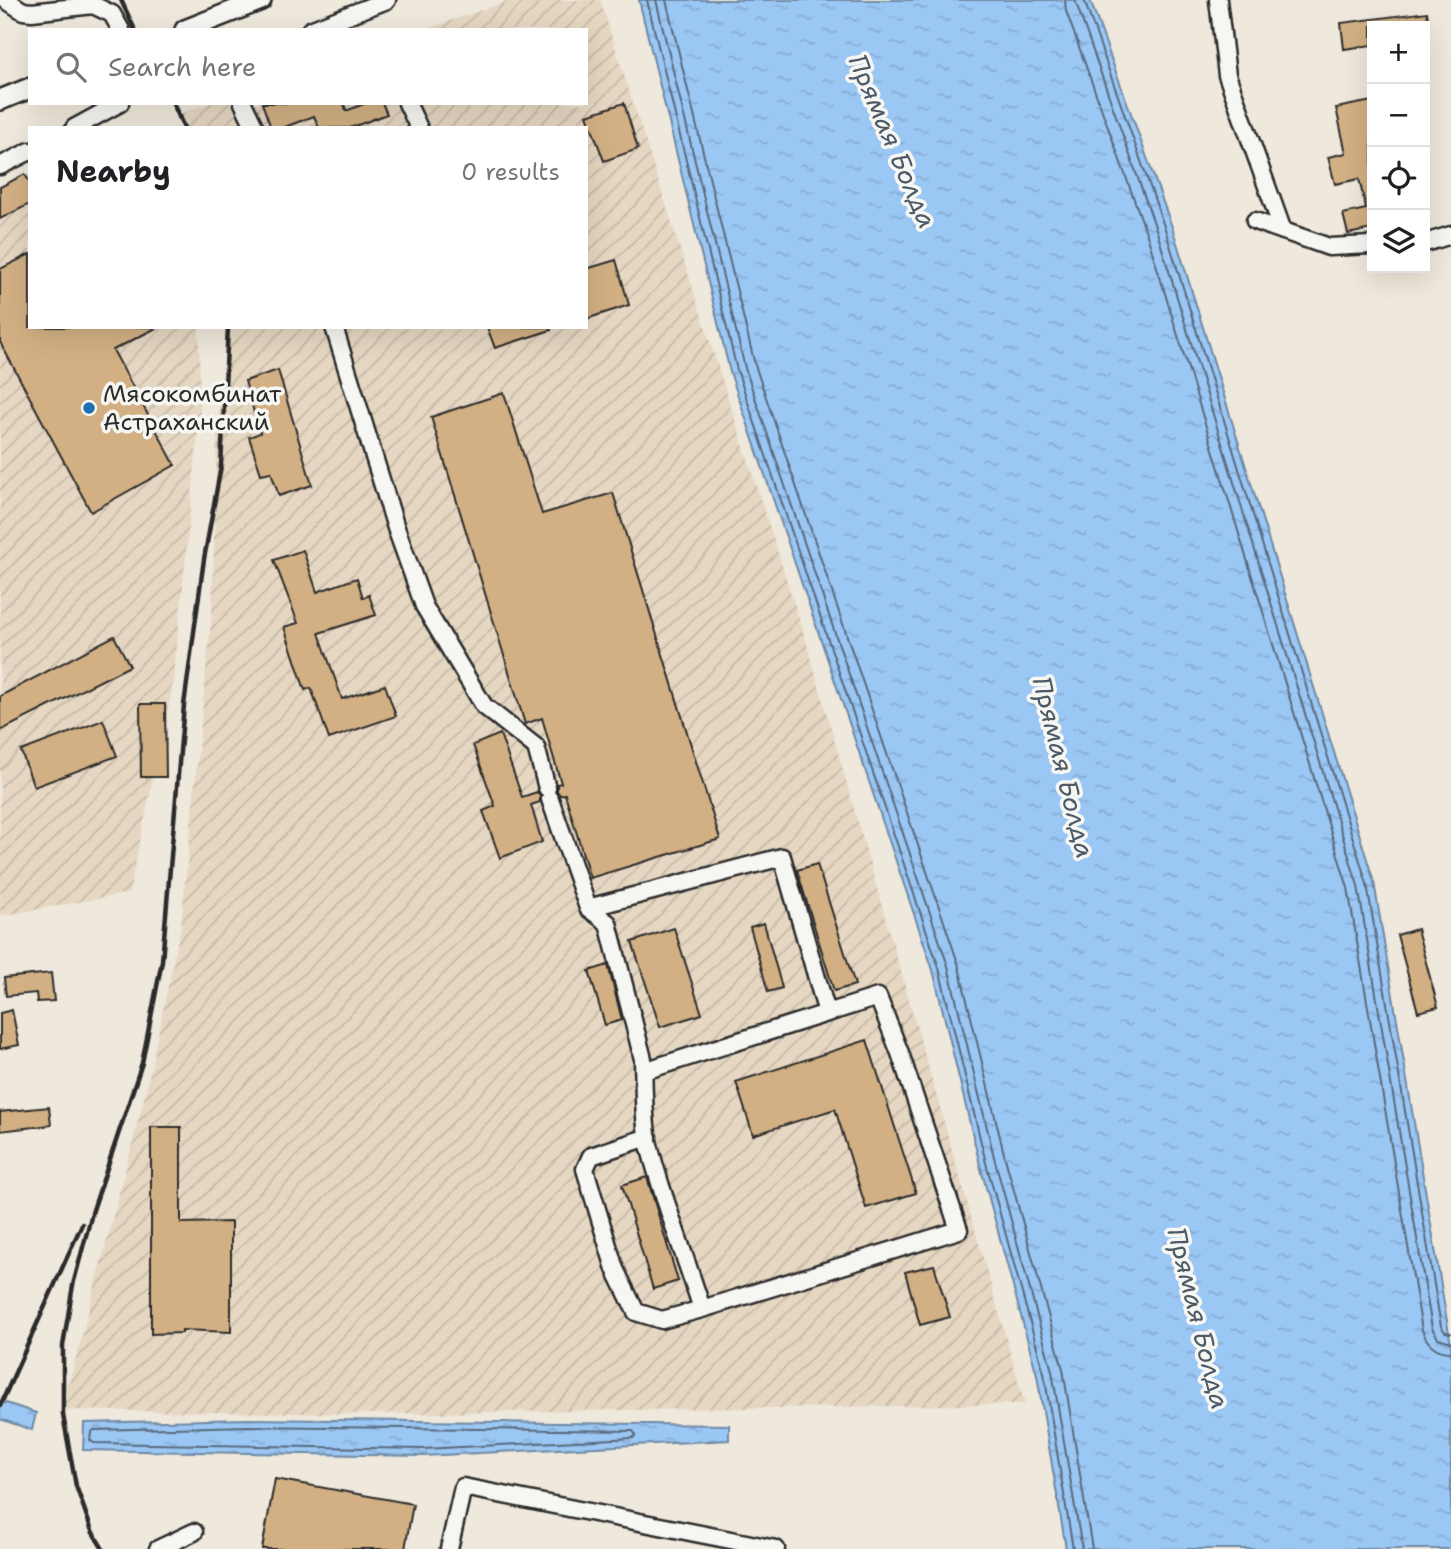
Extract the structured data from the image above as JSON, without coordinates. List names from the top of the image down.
{
  "water": ["Прямая Болда"],
  "places": ["Мясокомбинат Астраханский"],
  "page": {
    "map_buttons": ["+", "−"],
    "search": "Search here",
    "heading": ["Nearby", "0 results"]
  }
}
